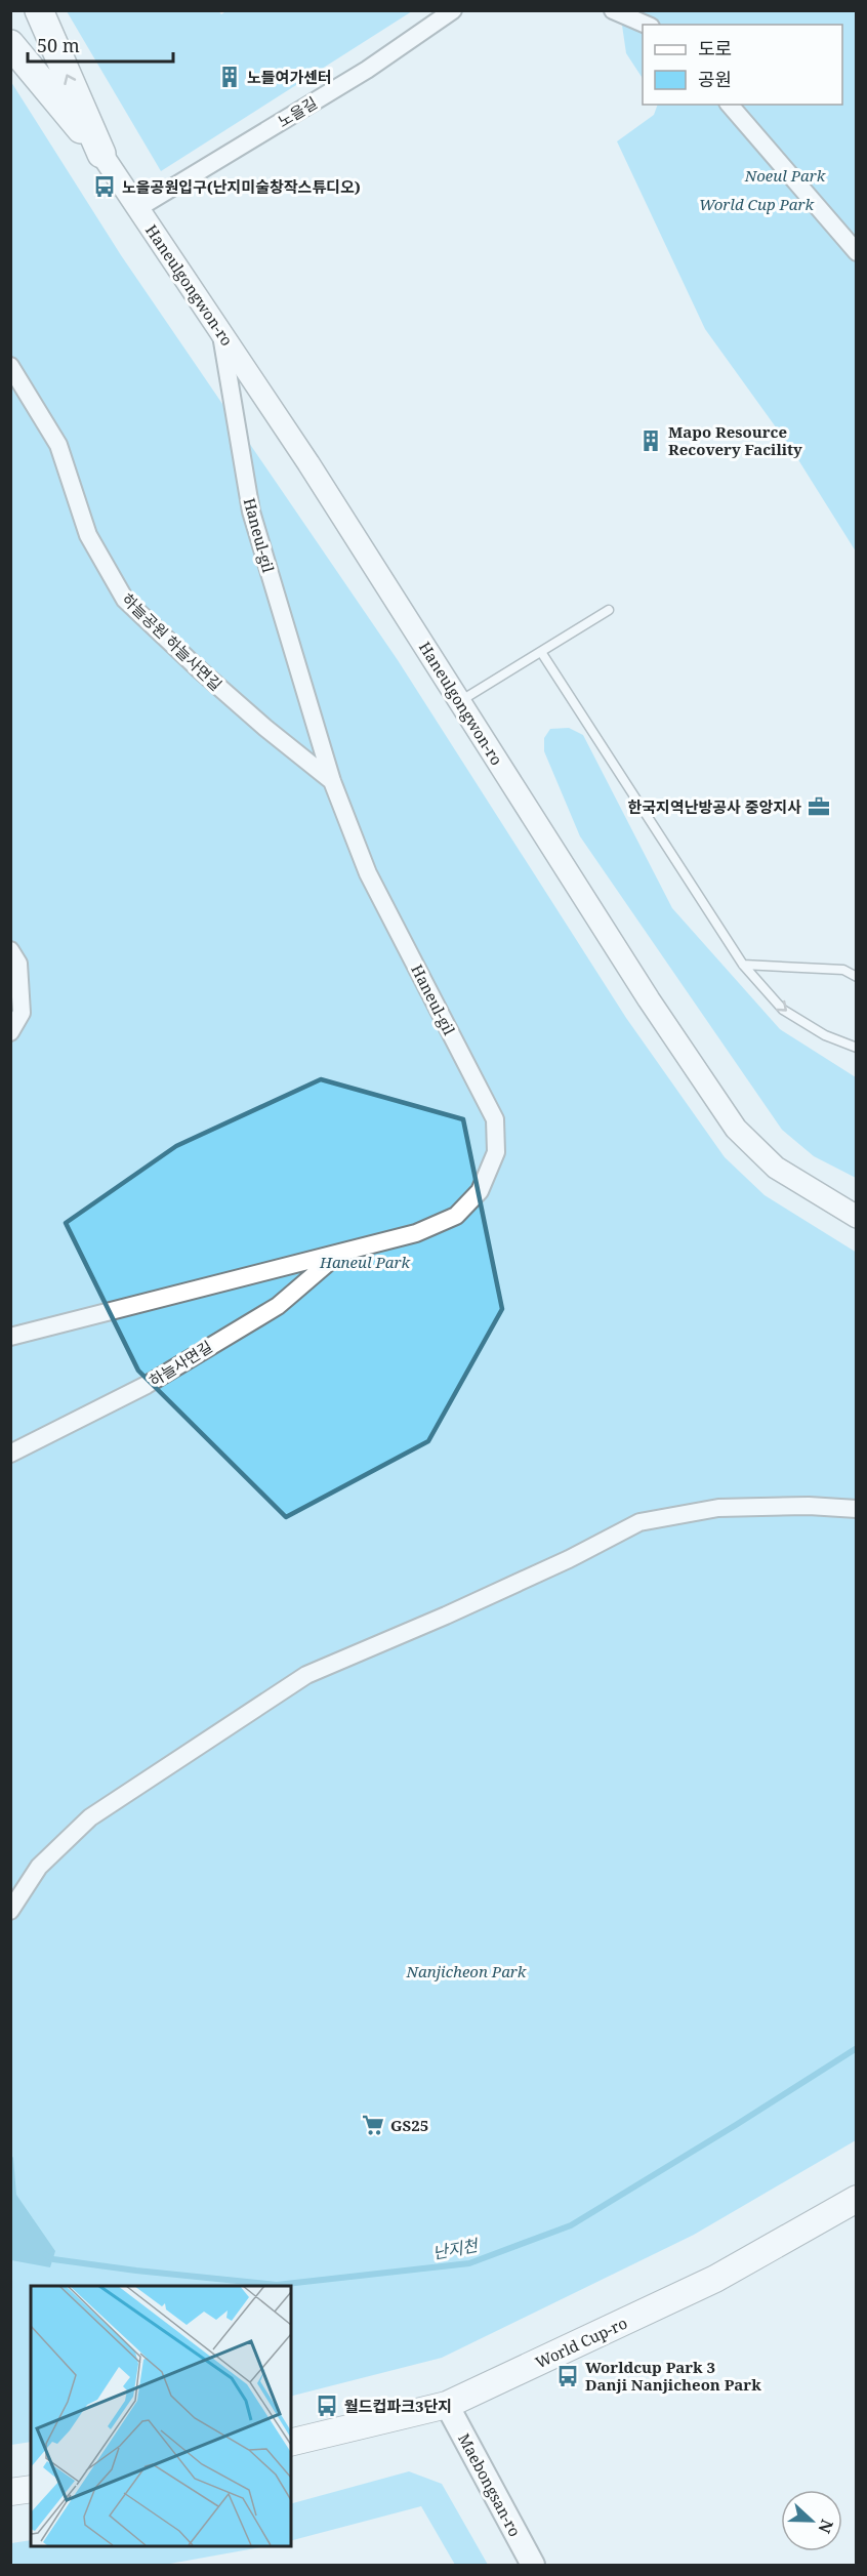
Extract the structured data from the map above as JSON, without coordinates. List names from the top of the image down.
{
  "streets": {
    "main road": ["World Cup-ro", "Maebongsan-ro"],
    "street": [
      "노을길",
      "Haneulgongwon-ro",
      "Haneul-gil",
      "하늘공원 하늘사면길",
      "하늘사면길"
    ]
  },
  "crossings": [
    ["노을길", "Haneulgongwon-ro"],
    ["Haneulgongwon-ro", "Haneul-gil"],
    ["Haneul-gil", "하늘공원 하늘사면길"],
    ["Haneul-gil", "하늘사면길"],
    ["World Cup-ro", "Maebongsan-ro"]
  ],
  "water": ["난지천"],
  "parks": [
    "Noeul Park",
    "World Cup Park",
    "Haneul Park",
    "Nanjicheon Park"
  ],
  "places": {
    "building": ["노들여가센터", "Mapo Resource Recovery Facility"],
    "bus stop": ["노을공원입구(난지미술창작스튜디오)", "Worldcup Park 3 Danji Nanjicheon Park", "월드컵파크3단지"],
    "office": ["한국지역난방공사 중앙지사"],
    "supermarket": ["GS25"]
  },
  "legend": ["도로", "공원"],
  "scale_bar": "50 m",
  "north": "right"
}
